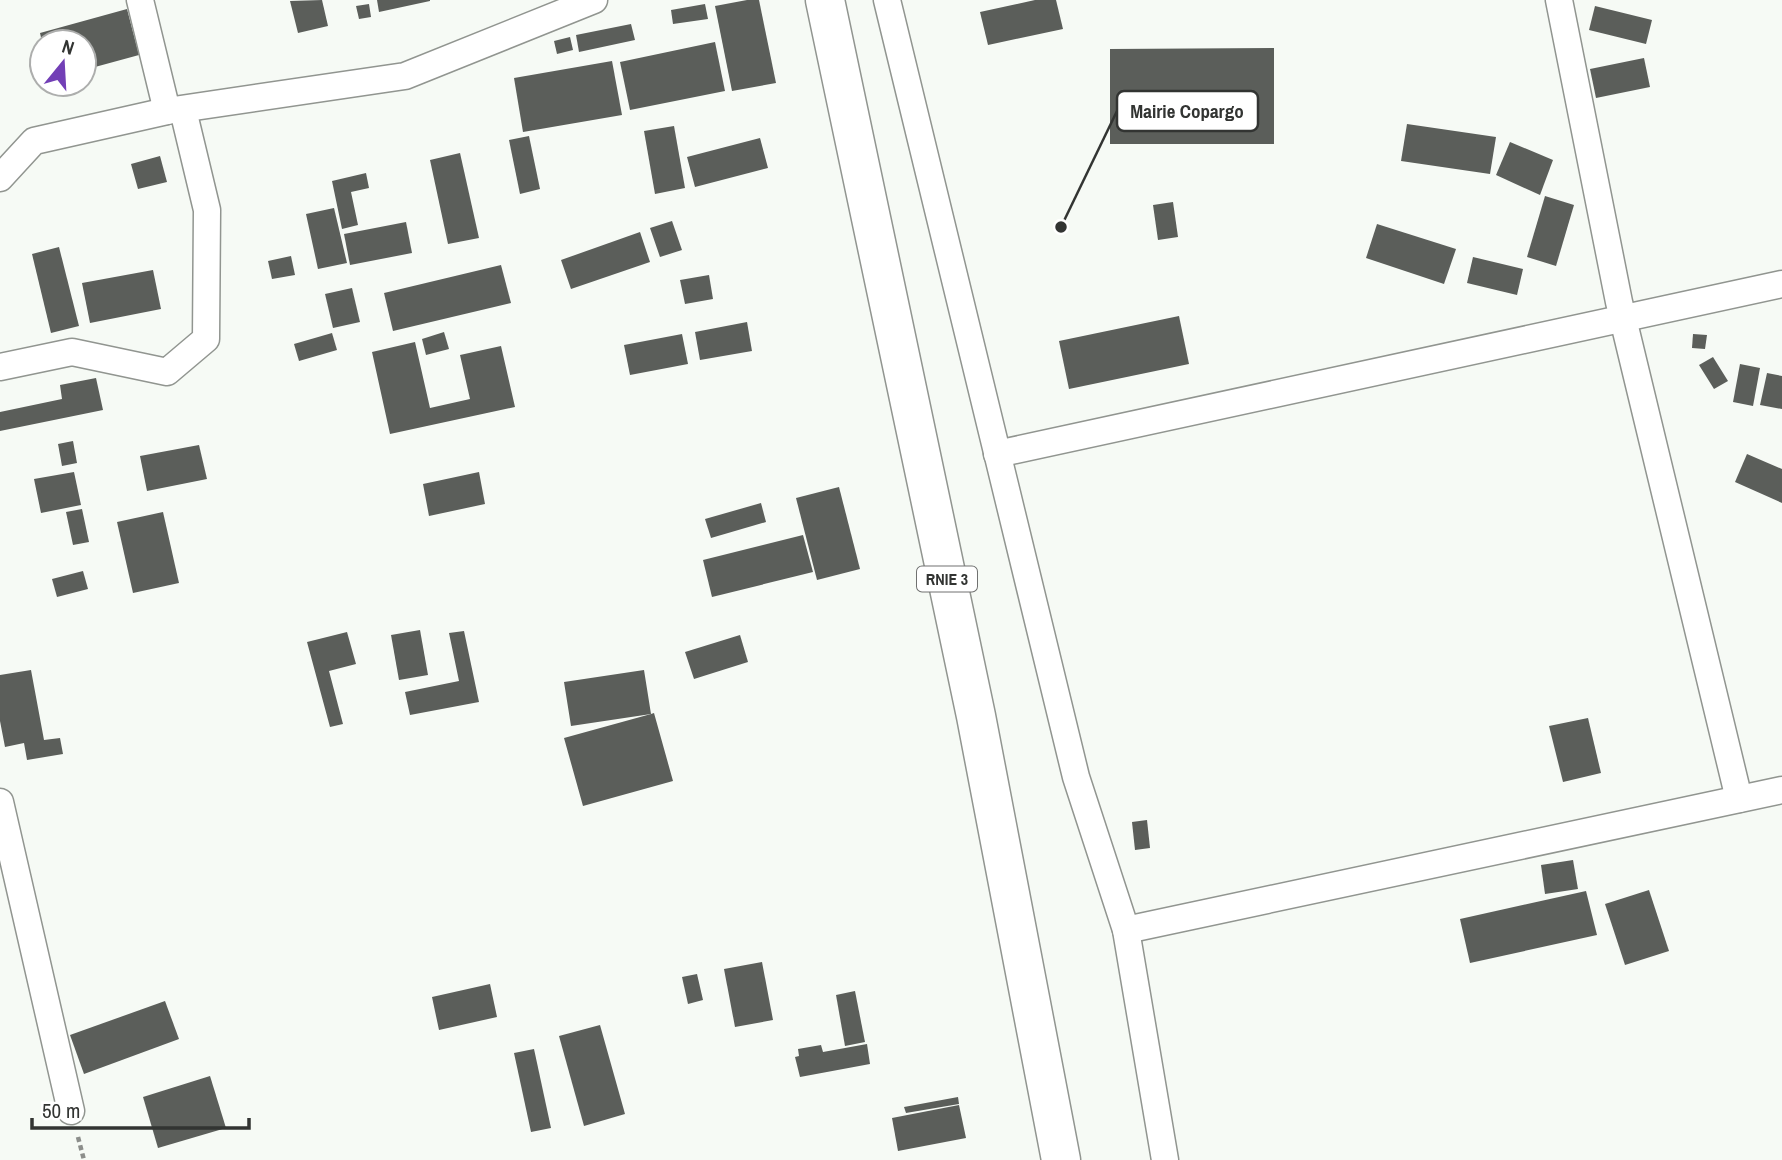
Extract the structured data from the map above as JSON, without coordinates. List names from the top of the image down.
{
  "streets": {
    "highway": ["RNIE 3"]
  },
  "places": ["Mairie Copargo"],
  "scale_bar": "50 m",
  "north": "top"
}
